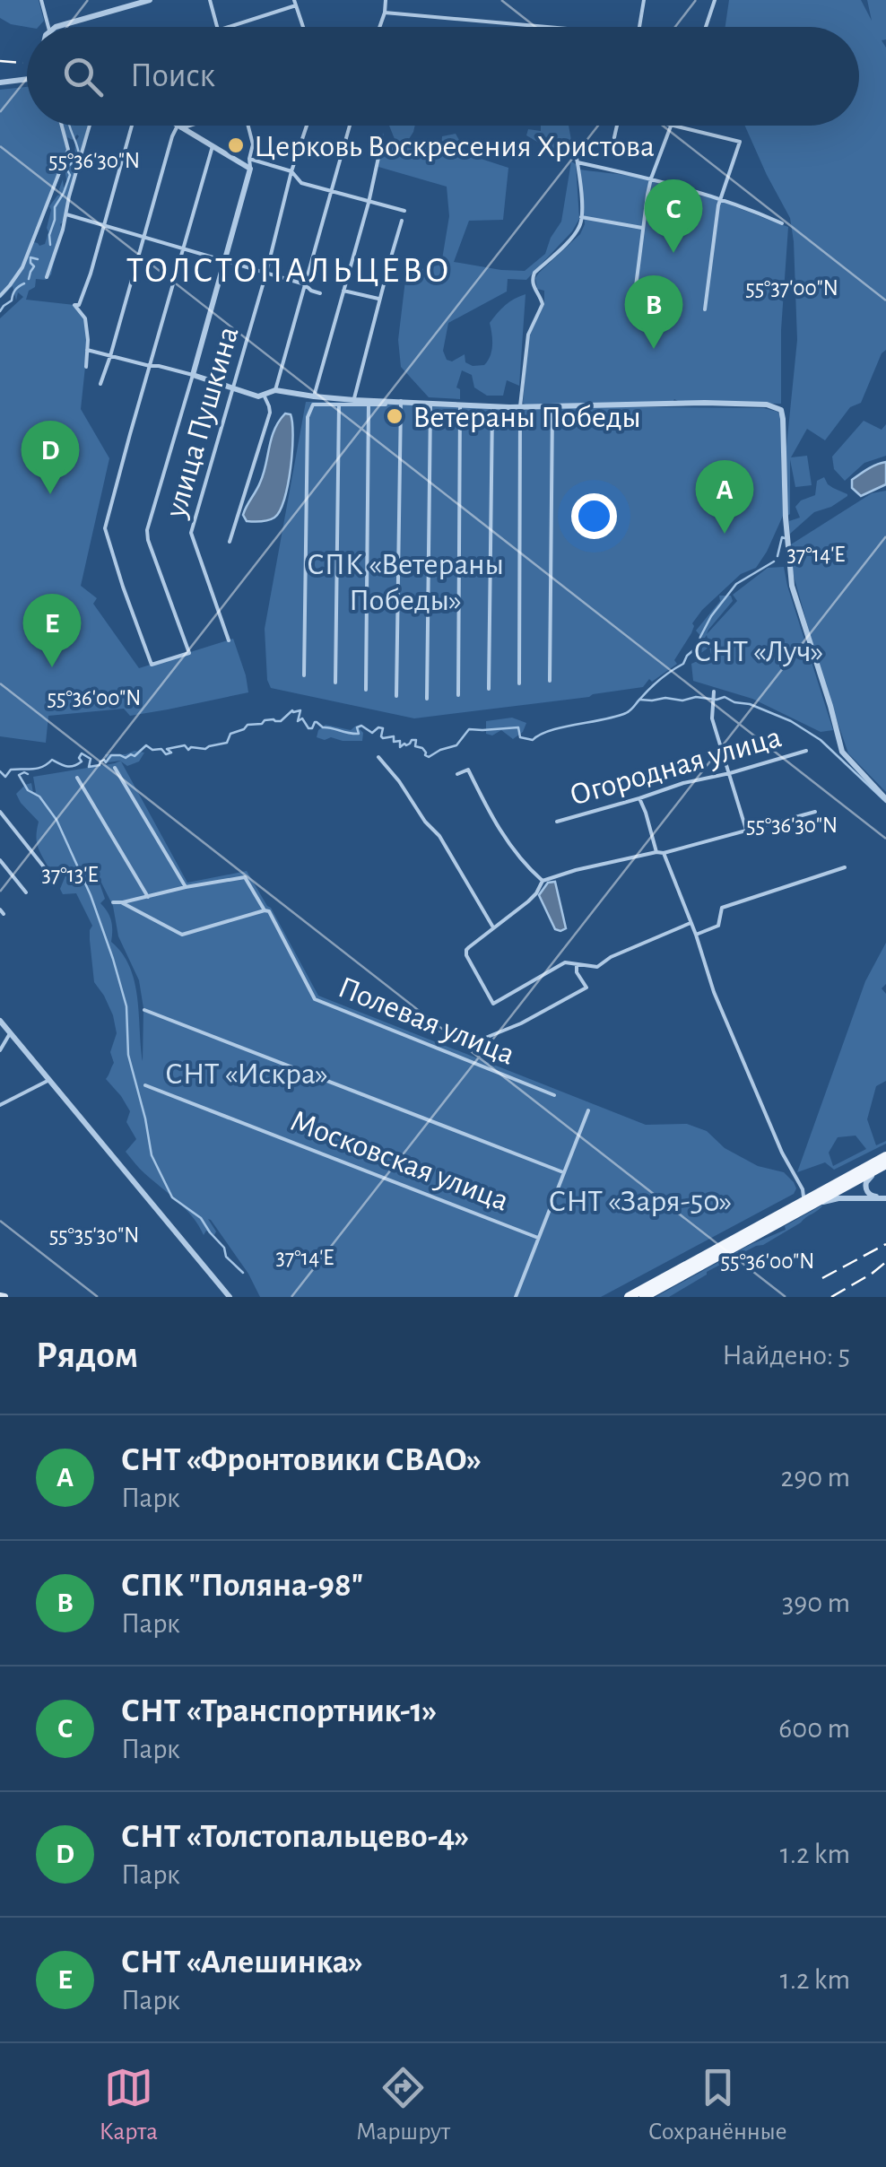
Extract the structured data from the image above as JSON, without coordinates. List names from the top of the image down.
{
  "streets": {
    "street": [
      "улица Пушкина",
      "Огородная улица",
      "Полевая улица",
      "Московская улица"
    ]
  },
  "districts": ["ТОЛСТОПАЛЬЦЕВО"],
  "parks": [
    "СПК «Ветераны Победы»",
    "СНТ «Луч»",
    "СНТ «Искра»",
    "СНТ «Заря-50»"
  ],
  "places": ["Церковь Воскресения Христова", "Ветераны Победы"],
  "page": {
    "search": "Поиск",
    "pins": [
      "C",
      "B",
      "D",
      "A",
      "E"
    ],
    "heading": ["Рядом", "Найдено: 5"],
    "list": [
      {
        "mark": "A",
        "name": "СНТ «Фронтовики СВАО»",
        "note": "Парк",
        "value": "290 m"
      },
      {
        "mark": "B",
        "name": "СПК \"Поляна-98\"",
        "note": "Парк",
        "value": "390 m"
      },
      {
        "mark": "C",
        "name": "СНТ «Транспортник-1»",
        "note": "Парк",
        "value": "600 m"
      },
      {
        "mark": "D",
        "name": "СНТ «Толстопальцево-4»",
        "note": "Парк",
        "value": "1.2 km"
      },
      {
        "mark": "E",
        "name": "СНТ «Алешинка»",
        "note": "Парк",
        "value": "1.2 km"
      }
    ],
    "nav": ["Карта", "Маршрут", "Сохранённые"]
  },
  "coordinates": [
    "55°36'30\"N",
    "55°37'00\"N",
    "37°14'E",
    "55°36'00\"N",
    "37°13'E",
    "55°35'30\"N"
  ]
}
